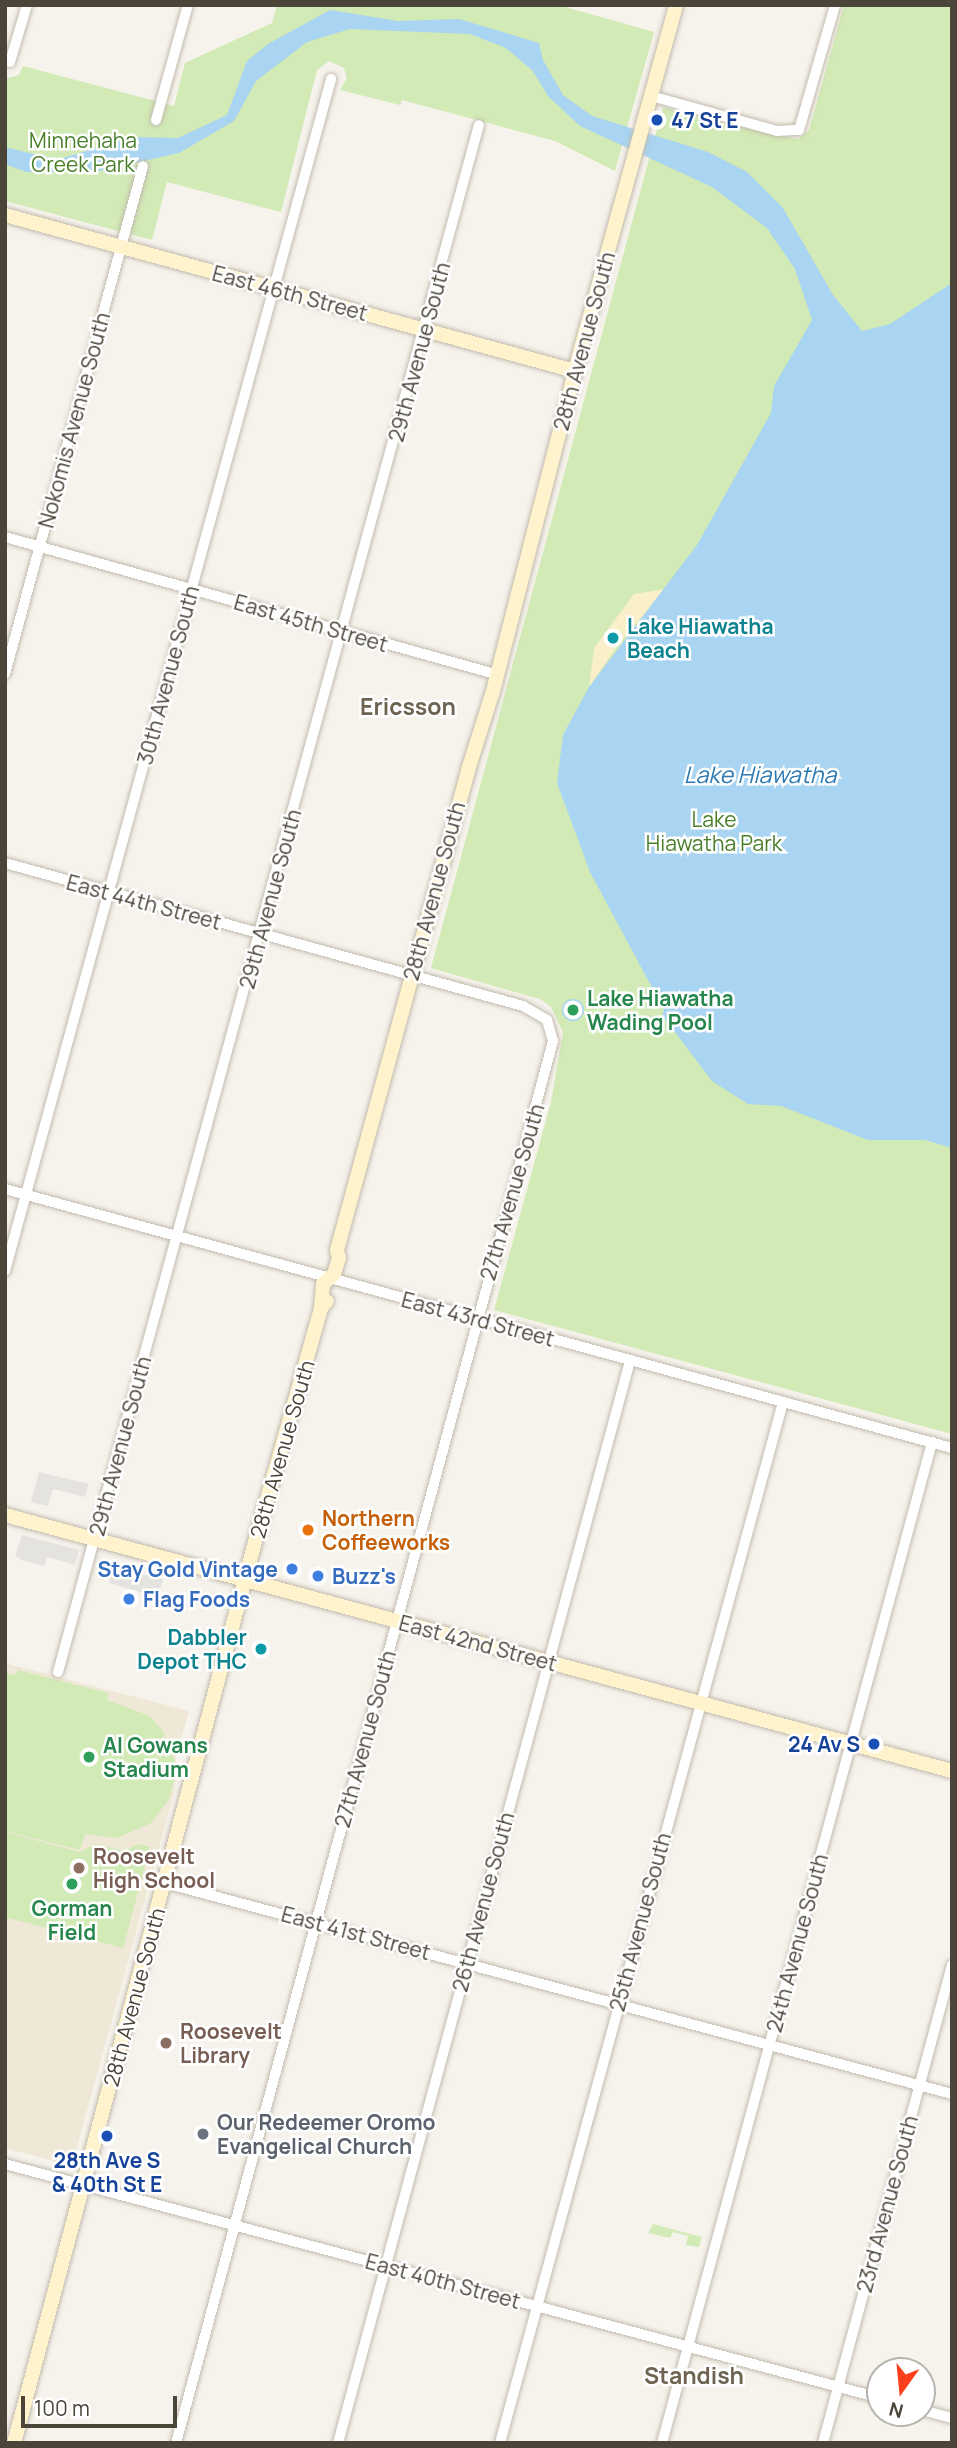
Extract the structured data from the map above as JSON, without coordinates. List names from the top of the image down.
{
  "streets": {
    "street": [
      "East 46th Street",
      "28th Avenue South",
      "29th Avenue South",
      "Nokomis Avenue South",
      "East 45th Street",
      "30th Avenue South",
      "East 44th Street",
      "27th Avenue South",
      "East 43rd Street",
      "East 42nd Street",
      "26th Avenue South",
      "25th Avenue South",
      "East 41st Street",
      "24th Avenue South",
      "23rd Avenue South",
      "East 40th Street"
    ]
  },
  "crossings": [
    ["East 46th Street", "28th Avenue South"],
    ["East 46th Street", "29th Avenue South"],
    ["East 46th Street", "Nokomis Avenue South"],
    ["East 46th Street", "30th Avenue South"],
    ["28th Avenue South", "East 45th Street"],
    ["28th Avenue South", "East 44th Street"],
    ["28th Avenue South", "East 43rd Street"],
    ["28th Avenue South", "East 42nd Street"],
    ["28th Avenue South", "East 41st Street"],
    ["28th Avenue South", "East 40th Street"],
    ["29th Avenue South", "East 45th Street"],
    ["29th Avenue South", "East 44th Street"],
    ["29th Avenue South", "East 43rd Street"],
    ["29th Avenue South", "East 42nd Street"],
    ["Nokomis Avenue South", "East 45th Street"],
    ["East 45th Street", "30th Avenue South"],
    ["30th Avenue South", "East 44th Street"],
    ["30th Avenue South", "East 43rd Street"],
    ["East 44th Street", "27th Avenue South"],
    ["27th Avenue South", "East 43rd Street"],
    ["27th Avenue South", "East 42nd Street"],
    ["27th Avenue South", "East 41st Street"],
    ["27th Avenue South", "East 40th Street"],
    ["East 43rd Street", "26th Avenue South"],
    ["East 43rd Street", "25th Avenue South"],
    ["East 43rd Street", "24th Avenue South"],
    ["East 42nd Street", "26th Avenue South"],
    ["East 42nd Street", "25th Avenue South"],
    ["East 42nd Street", "24th Avenue South"],
    ["26th Avenue South", "East 41st Street"],
    ["26th Avenue South", "East 40th Street"],
    ["25th Avenue South", "East 41st Street"],
    ["25th Avenue South", "East 40th Street"],
    ["East 41st Street", "24th Avenue South"],
    ["East 41st Street", "23rd Avenue South"],
    ["24th Avenue South", "East 40th Street"],
    ["23rd Avenue South", "East 40th Street"]
  ],
  "districts": ["Ericsson", "Standish"],
  "water": ["Lake Hiawatha"],
  "parks": ["Minnehaha Creek Park", "Lake Hiawatha Park"],
  "places": [
    "47 St E",
    "Lake Hiawatha Beach",
    "Lake Hiawatha Wading Pool",
    "Northern Coffeeworks",
    "Stay Gold Vintage",
    "Buzz's",
    "Flag Foods",
    "Dabbler Depot THC",
    "24 Av S",
    "Al Gowans Stadium",
    "Roosevelt High School",
    "Gorman Field",
    "Roosevelt Library",
    "Our Redeemer Oromo Evangelical Church",
    "28th Ave S & 40th St E"
  ],
  "scale_bar": "100 m",
  "north": "bottom"
}
